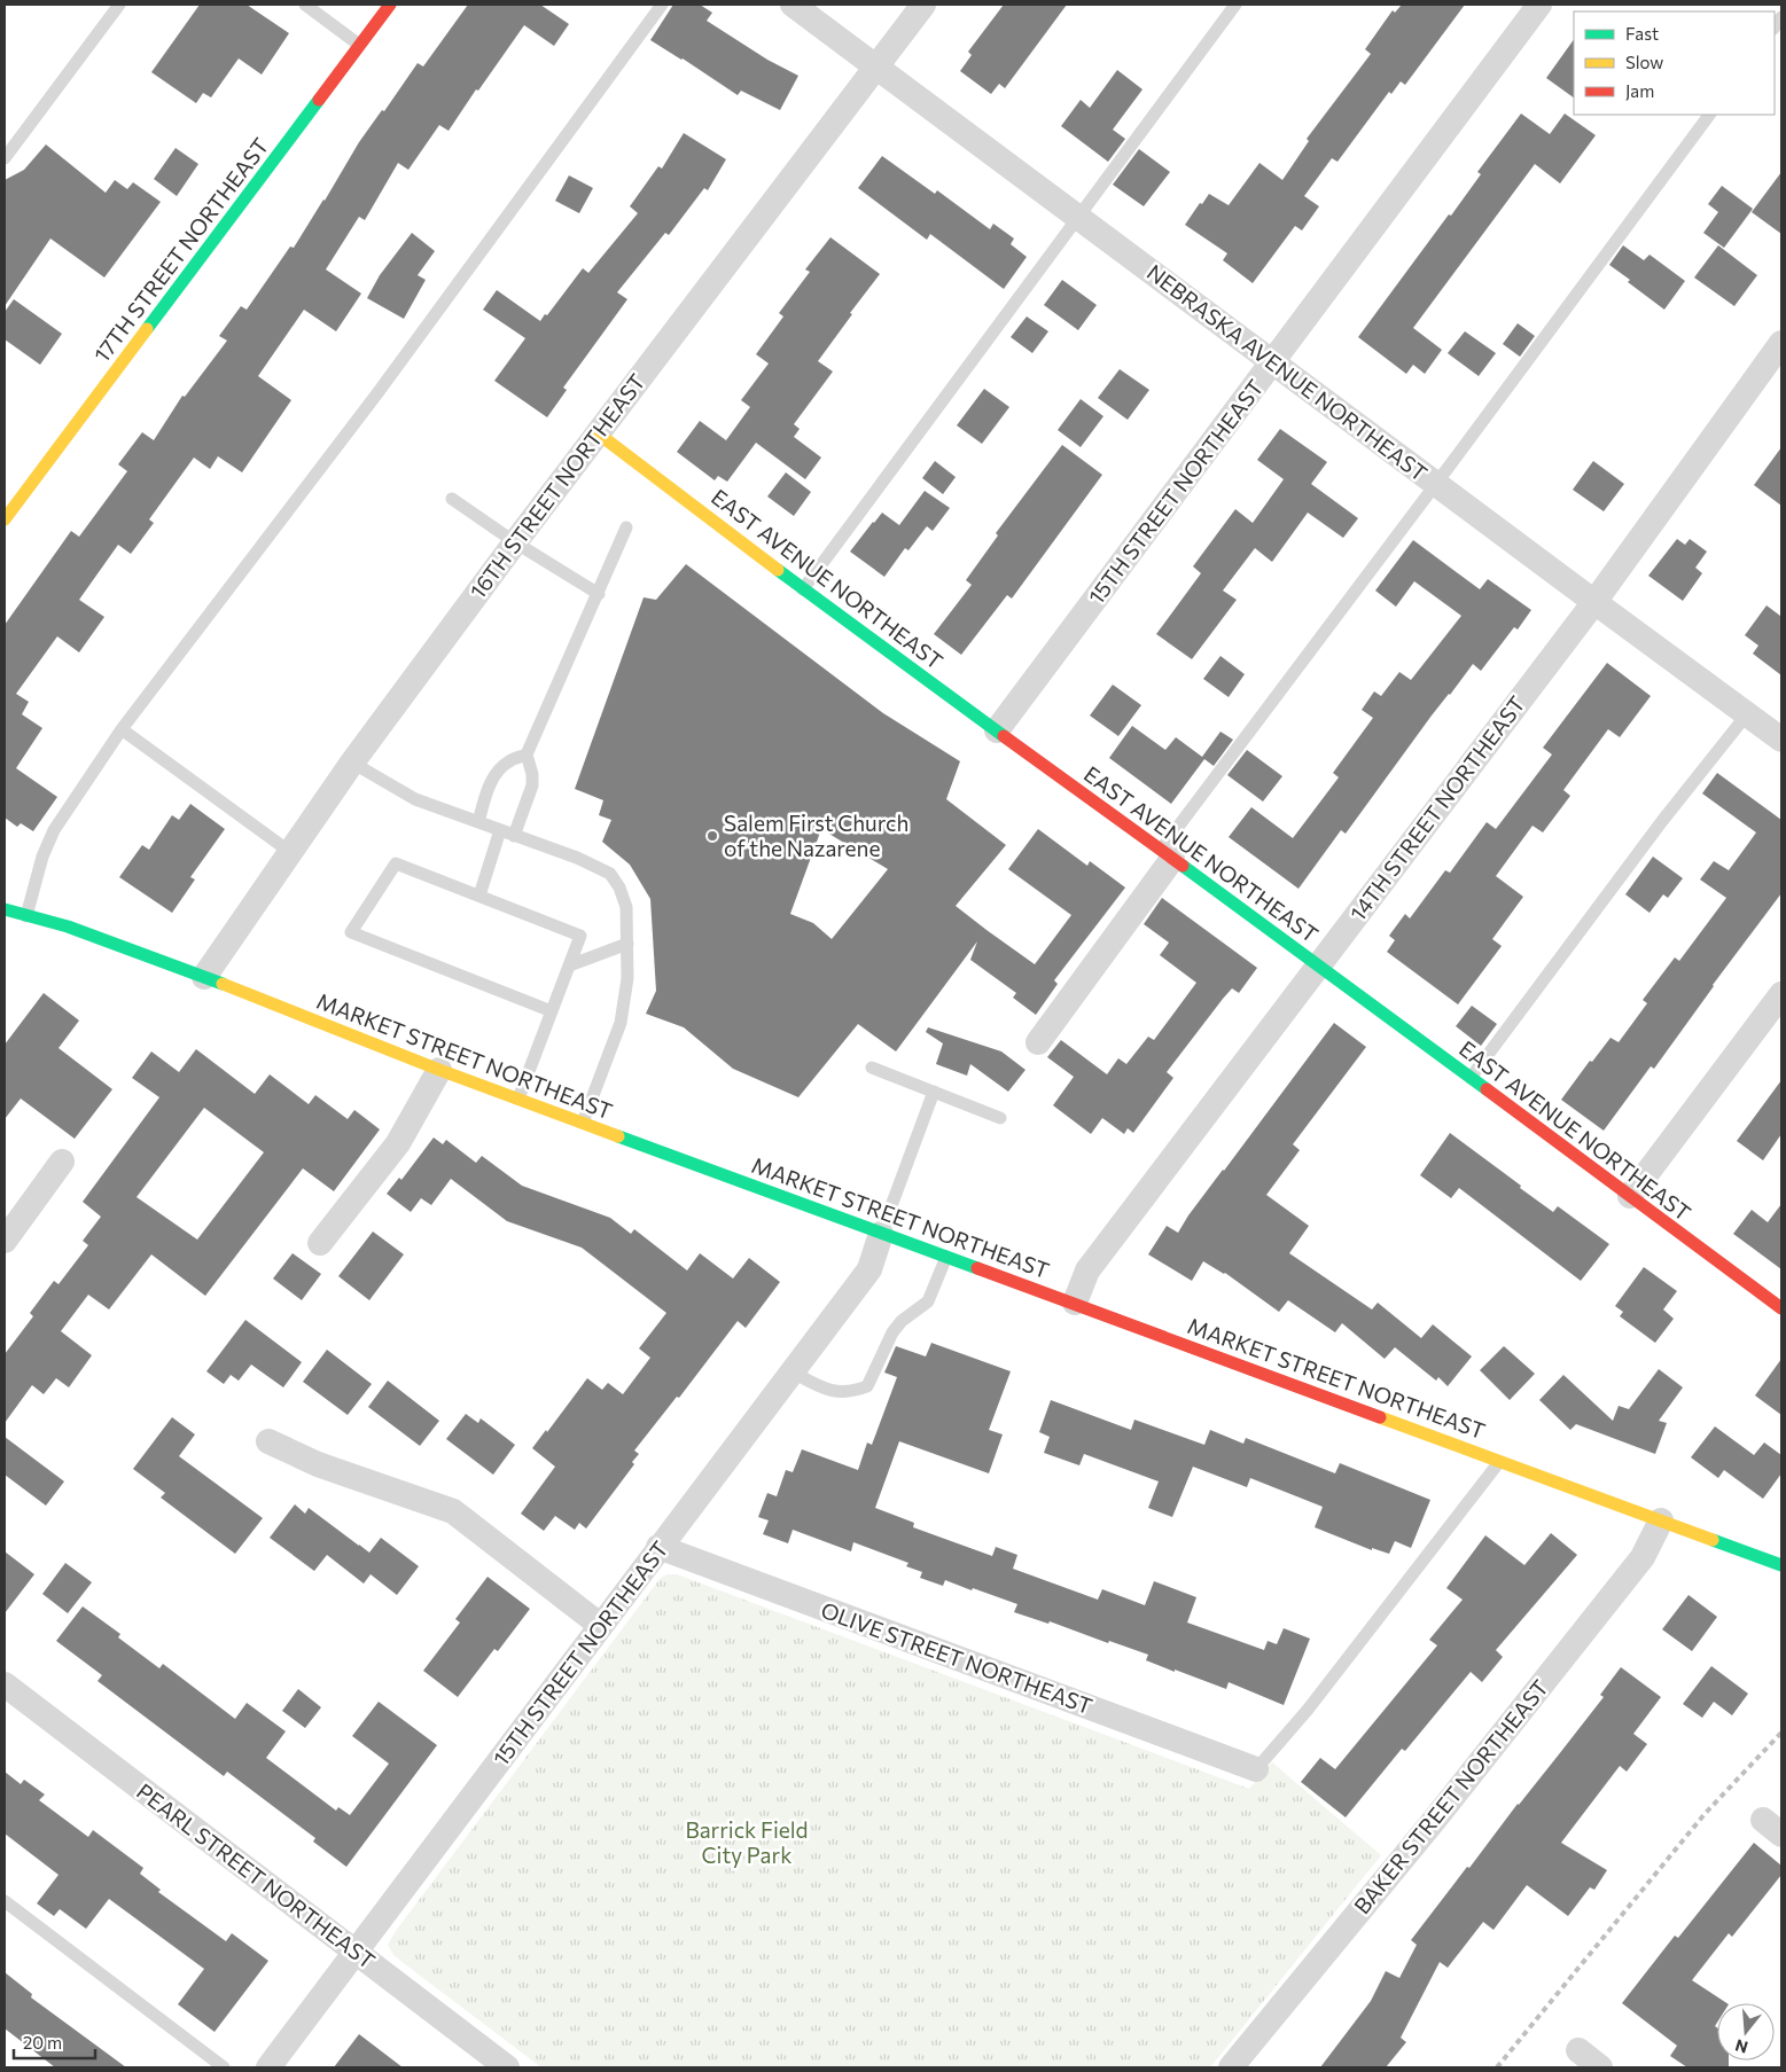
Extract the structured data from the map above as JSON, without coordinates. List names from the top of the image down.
{
  "streets": {
    "main road": ["17TH STREET NORTHEAST", "EAST AVENUE NORTHEAST", "MARKET STREET NORTHEAST"],
    "street": [
      "NEBRASKA AVENUE NORTHEAST",
      "16TH STREET NORTHEAST",
      "15TH STREET NORTHEAST",
      "14TH STREET NORTHEAST",
      "OLIVE STREET NORTHEAST",
      "BAKER STREET NORTHEAST",
      "PEARL STREET NORTHEAST"
    ]
  },
  "crossings": [
    ["NEBRASKA AVENUE NORTHEAST", "16TH STREET NORTHEAST"],
    ["NEBRASKA AVENUE NORTHEAST", "15TH STREET NORTHEAST"],
    ["NEBRASKA AVENUE NORTHEAST", "14TH STREET NORTHEAST"],
    ["16TH STREET NORTHEAST", "EAST AVENUE NORTHEAST"],
    ["16TH STREET NORTHEAST", "MARKET STREET NORTHEAST"],
    ["15TH STREET NORTHEAST", "EAST AVENUE NORTHEAST"],
    ["15TH STREET NORTHEAST", "MARKET STREET NORTHEAST"],
    ["15TH STREET NORTHEAST", "OLIVE STREET NORTHEAST"],
    ["15TH STREET NORTHEAST", "PEARL STREET NORTHEAST"],
    ["EAST AVENUE NORTHEAST", "14TH STREET NORTHEAST"],
    ["14TH STREET NORTHEAST", "MARKET STREET NORTHEAST"],
    ["MARKET STREET NORTHEAST", "BAKER STREET NORTHEAST"]
  ],
  "parks": ["Barrick Field City Park"],
  "places": ["Salem First Church of the Nazarene"],
  "legend": ["Fast", "Slow", "Jam"],
  "scale_bar": "20 m",
  "north": "bottom"
}
